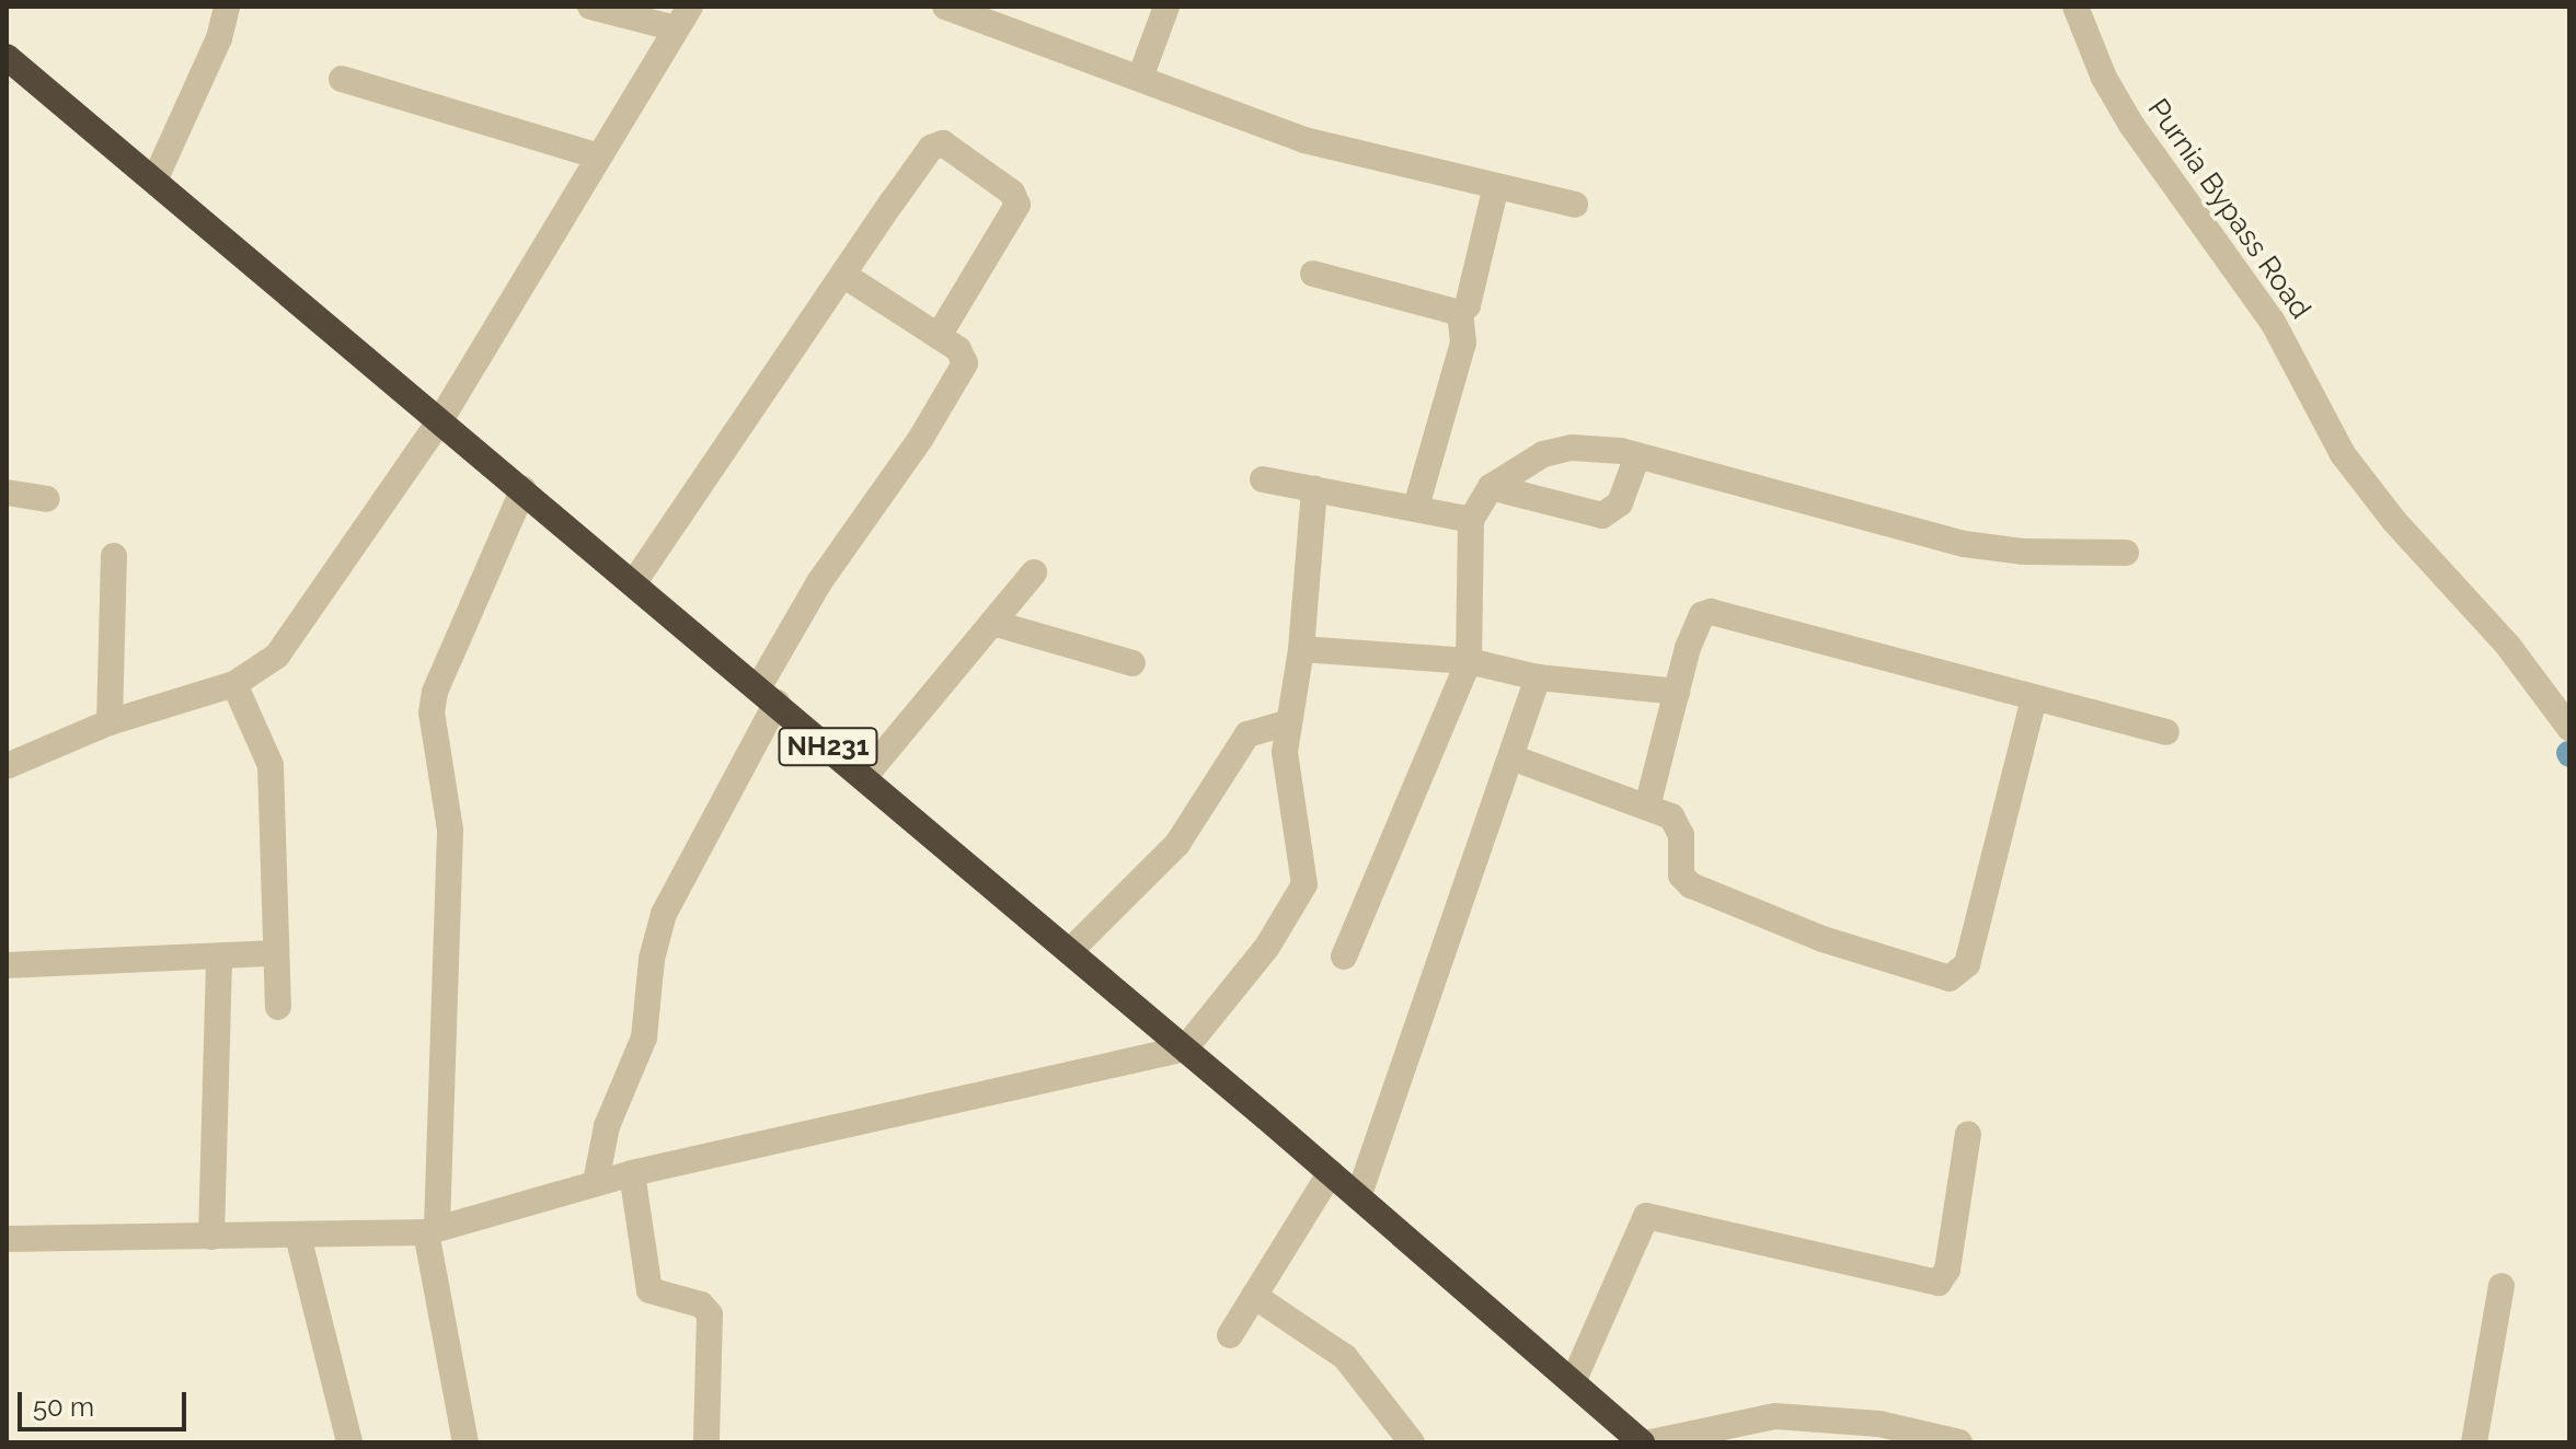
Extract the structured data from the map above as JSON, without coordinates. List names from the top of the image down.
{
  "streets": {
    "highway": ["NH231"],
    "street": ["Purnia Bypass Road"]
  },
  "scale_bar": "50 m"
}
